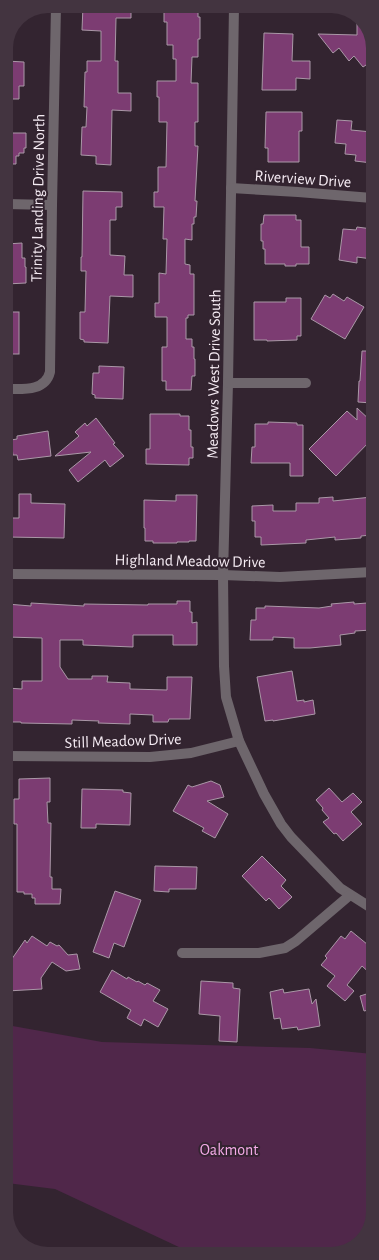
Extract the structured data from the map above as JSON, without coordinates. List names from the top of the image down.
{
  "streets": {
    "street": [
      "Riverview Drive",
      "Trinity Landing Drive North",
      "Meadows West Drive South",
      "Highland Meadow Drive",
      "Still Meadow Drive"
    ]
  },
  "crossings": [
    ["Riverview Drive", "Meadows West Drive South"],
    ["Meadows West Drive South", "Highland Meadow Drive"],
    ["Meadows West Drive South", "Still Meadow Drive"]
  ],
  "parks": ["Oakmont"]
}
